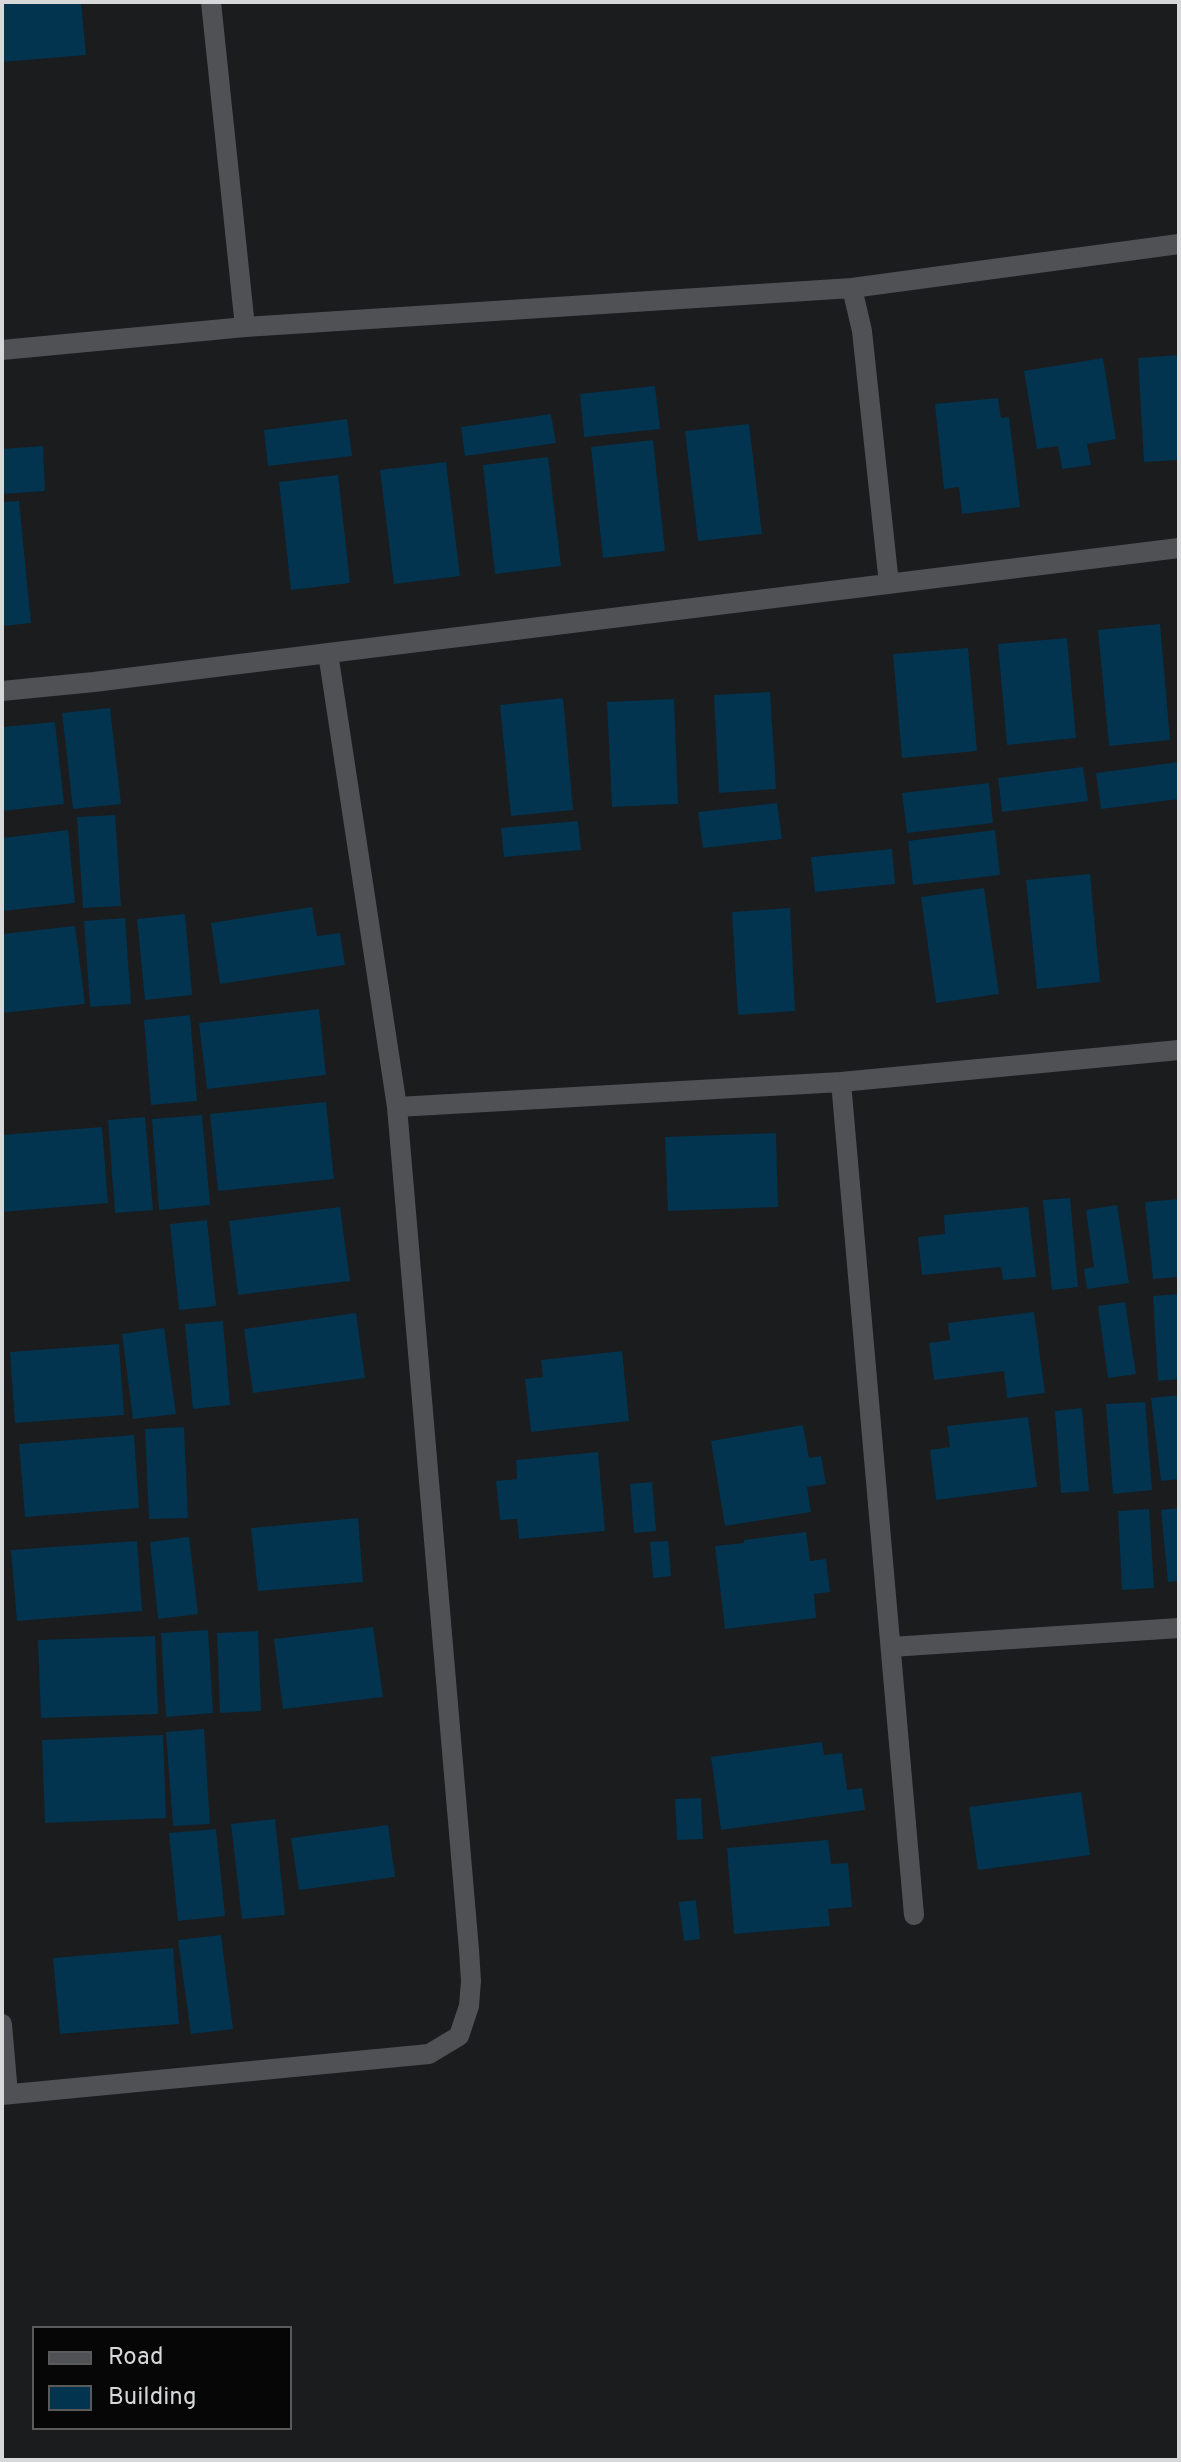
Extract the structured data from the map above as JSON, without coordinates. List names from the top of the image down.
{
  "legend": ["Road", "Building"]
}
